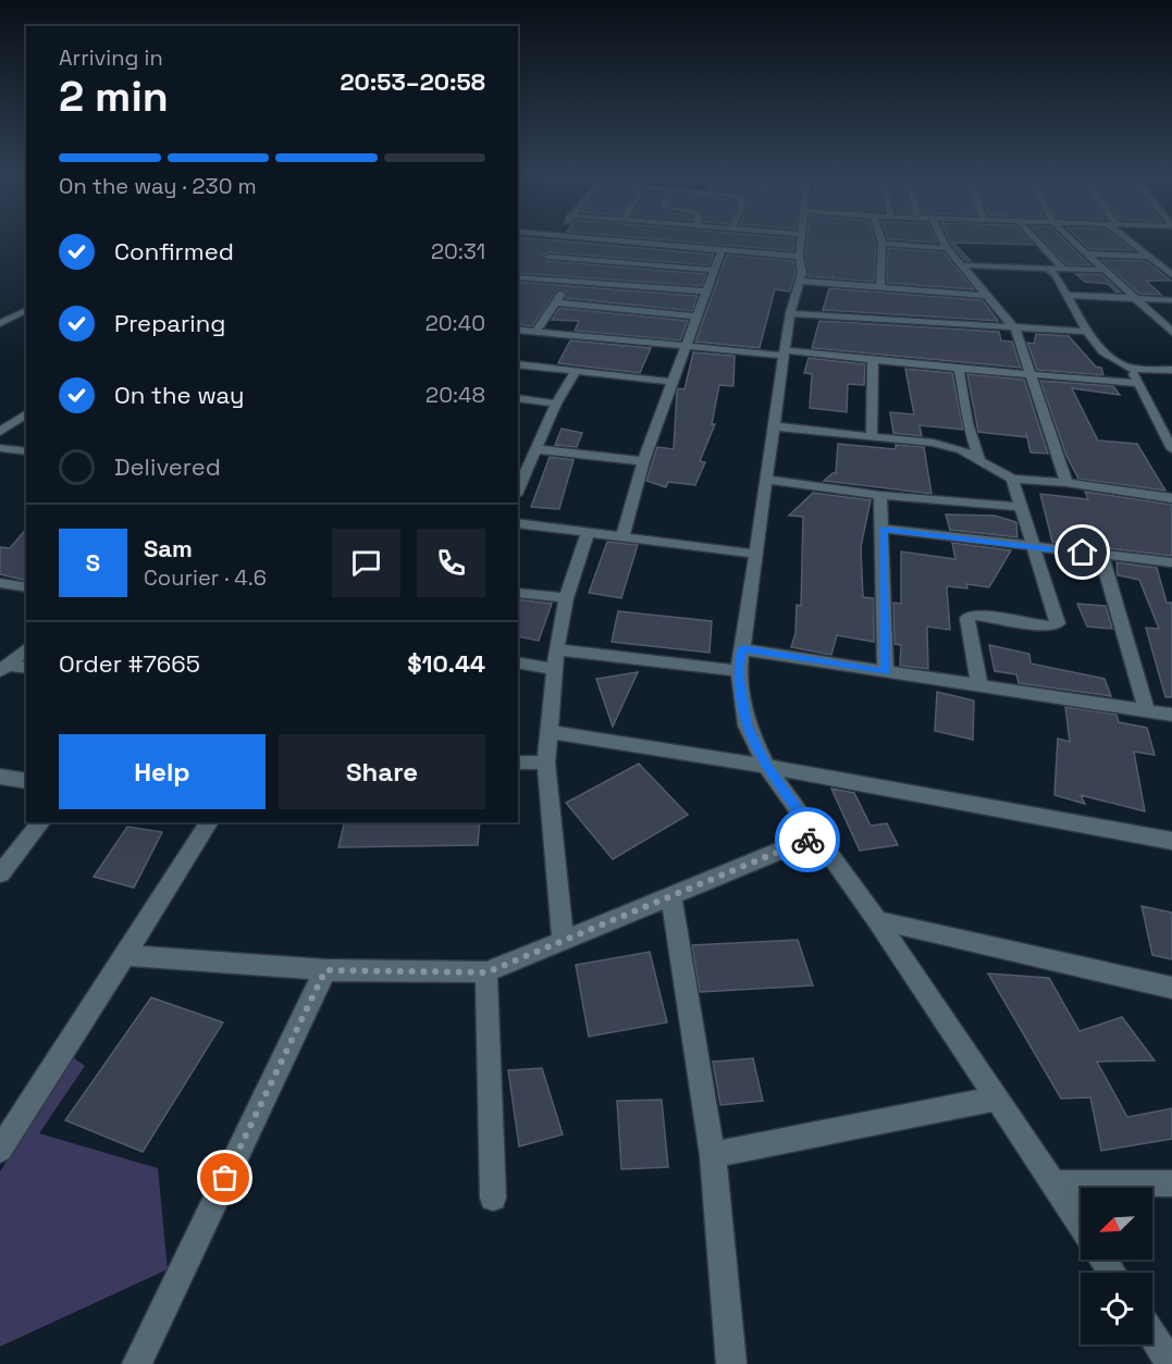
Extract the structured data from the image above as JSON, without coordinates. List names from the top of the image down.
{
  "north": "bottom left",
  "page": {
    "heading": ["2 min", "Arriving in", "20:53–20:58"],
    "panel": [
      "Sam",
      "Courier · 4.6",
      "Order #7665",
      "$10.44"
    ],
    "bar": "On the way · 230 m",
    "list": [
      ["Confirmed", "20:31"],
      ["Preparing", "20:40"],
      ["On the way", "20:48"],
      "Delivered"
    ],
    "round": "S",
    "buttons": ["Help", "Share"]
  }
}
